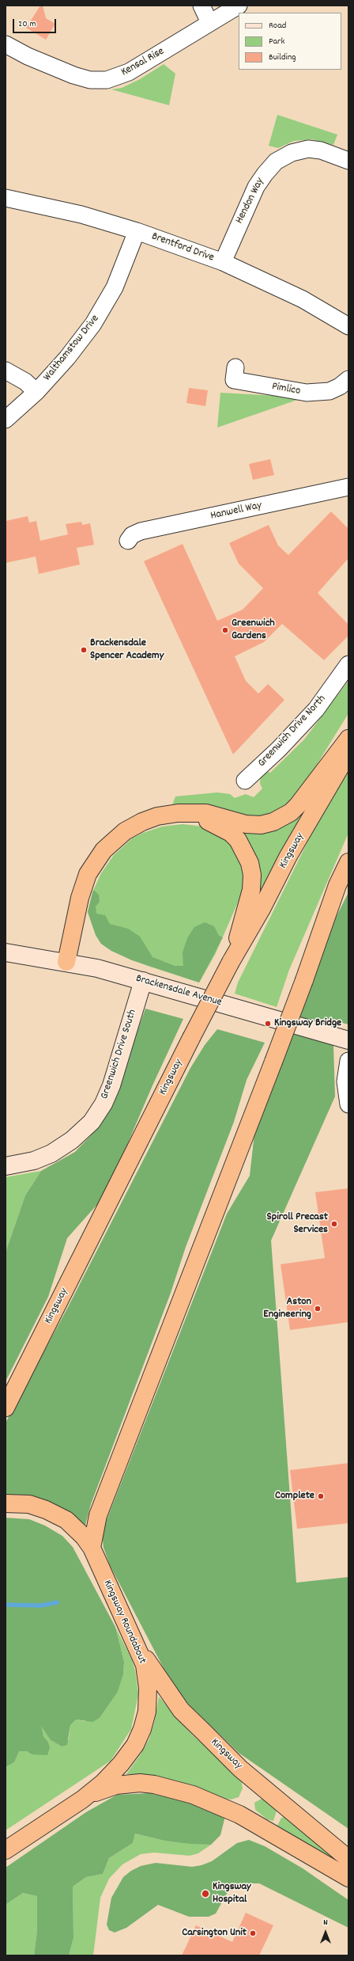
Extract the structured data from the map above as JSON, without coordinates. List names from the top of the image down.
{
  "streets": {
    "highway": ["Kingsway", "Kingsway Roundabout"],
    "street": [
      "Kensal Rise",
      "Hendon Way",
      "Brentford Drive",
      "Walthamstow Drive",
      "Pimlico",
      "Hanwell Way",
      "Greenwich Drive North",
      "Brackensdale Avenue",
      "Greenwich Drive South"
    ]
  },
  "crossings": [
    ["Hendon Way", "Brentford Drive"],
    ["Brentford Drive", "Walthamstow Drive"],
    ["Kingsway", "Kingsway Roundabout"],
    ["Brackensdale Avenue", "Greenwich Drive South"]
  ],
  "places": [
    "Greenwich Gardens",
    "Brackensdale Spencer Academy",
    "Kingsway Bridge",
    "Spiroll Precast Services",
    "Aston Engineering",
    "Complete",
    "Kingsway Hospital",
    "Carsington Unit"
  ],
  "legend": ["Road", "Park", "Building"],
  "scale_bar": "20 m",
  "north": "top"
}
